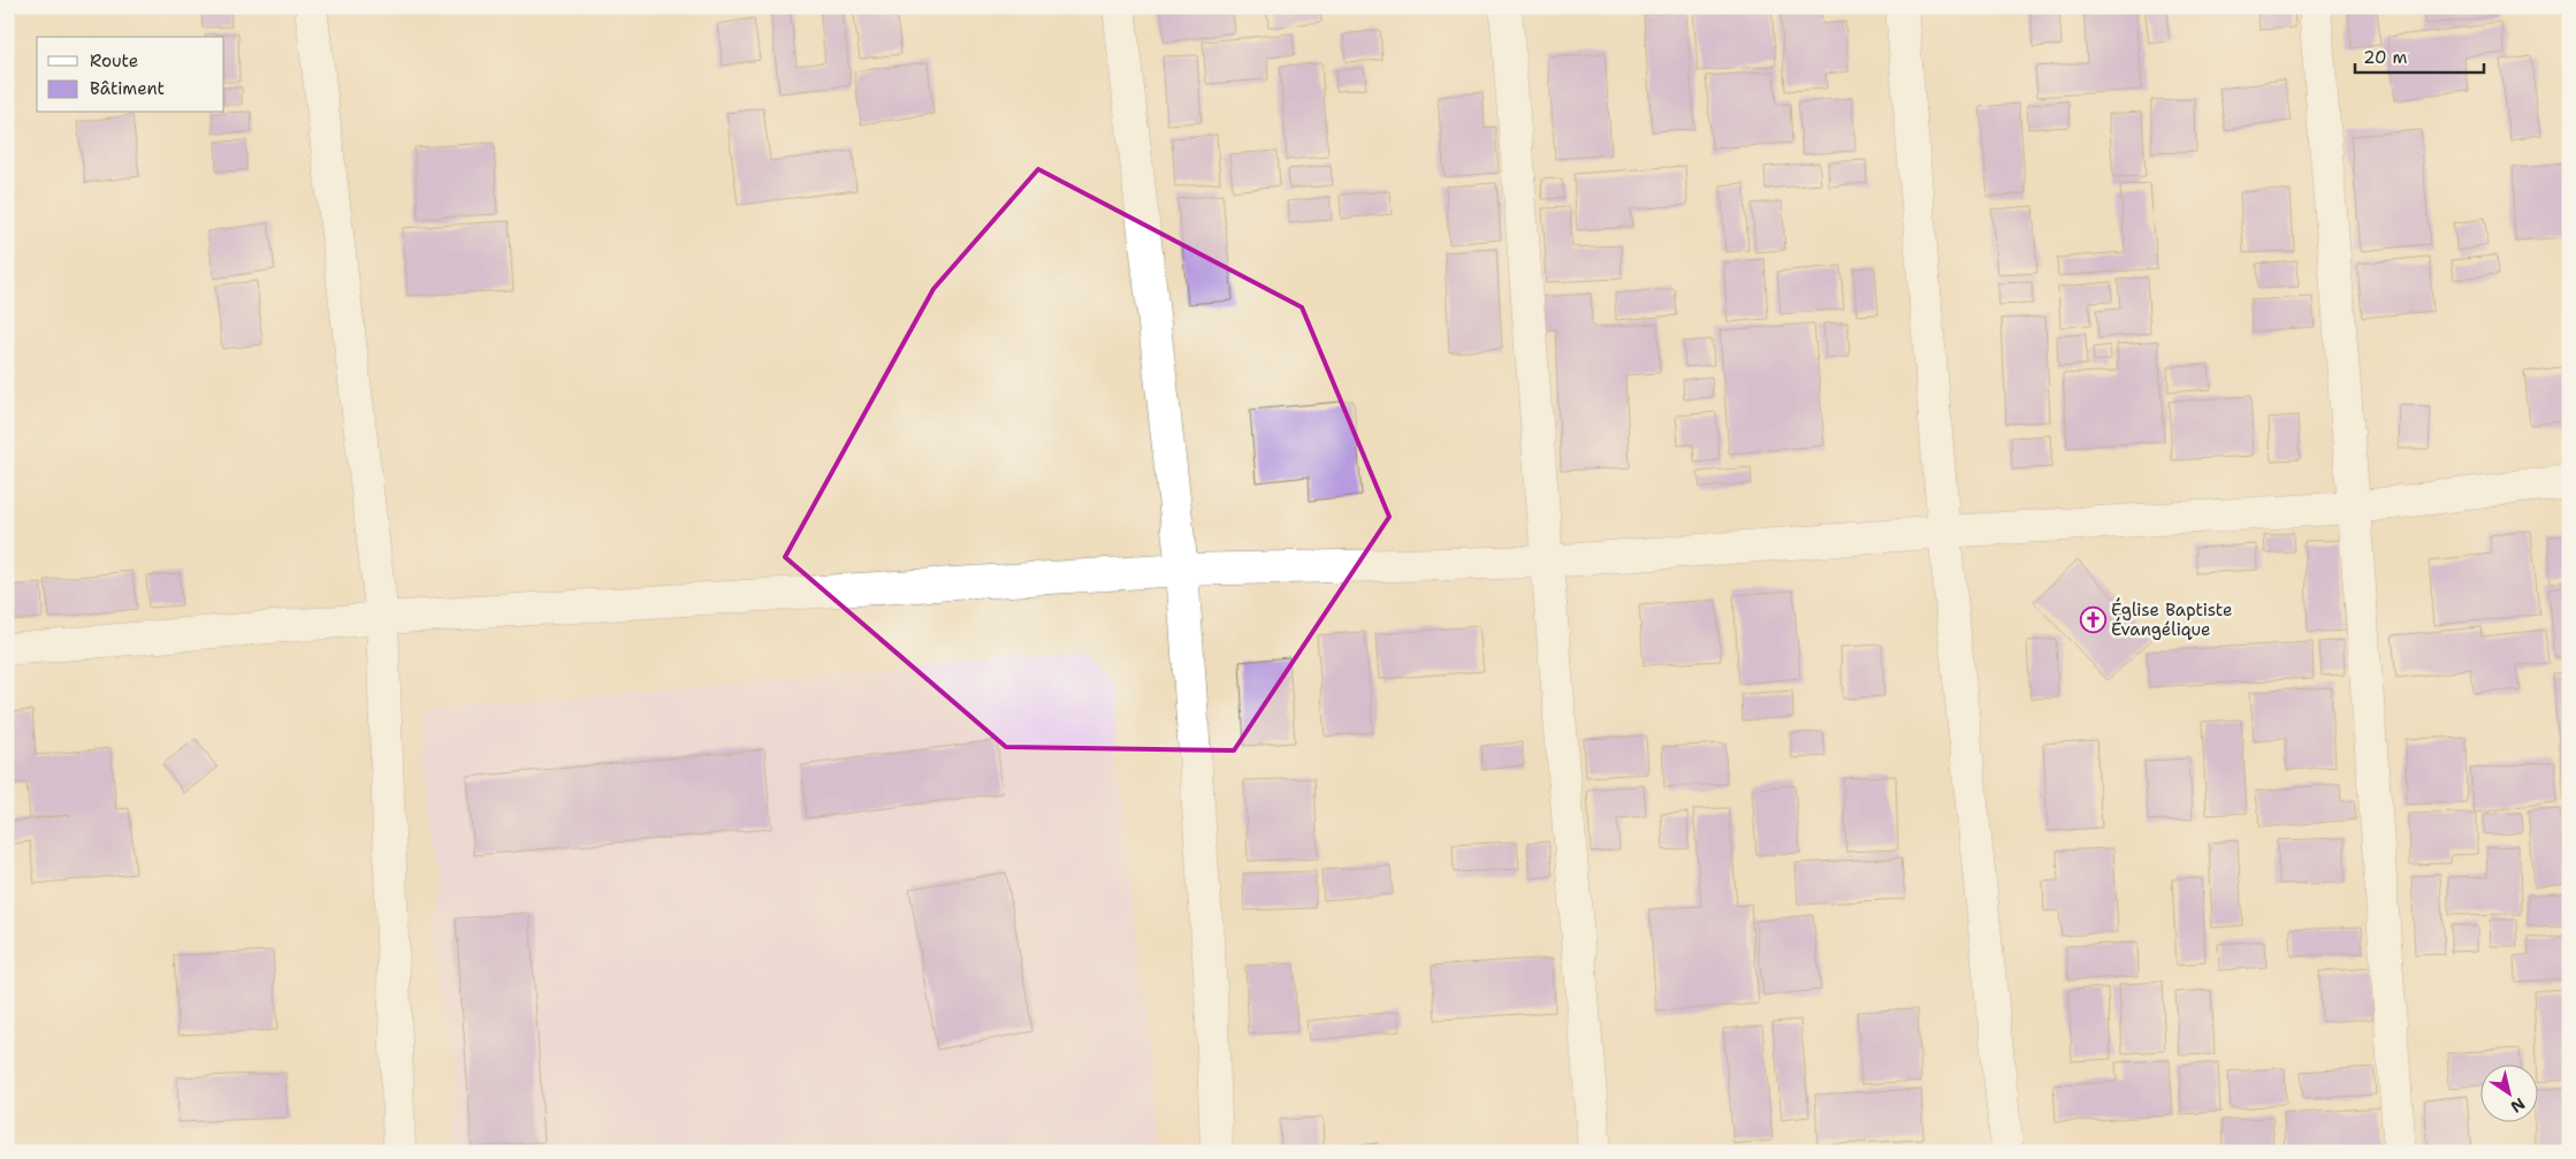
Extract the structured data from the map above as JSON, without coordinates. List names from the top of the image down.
{
  "places": {
    "church": ["Église Baptiste Évangélique"]
  },
  "legend": ["Route", "Bâtiment"],
  "scale_bar": "20 m",
  "north": "bottom right"
}
